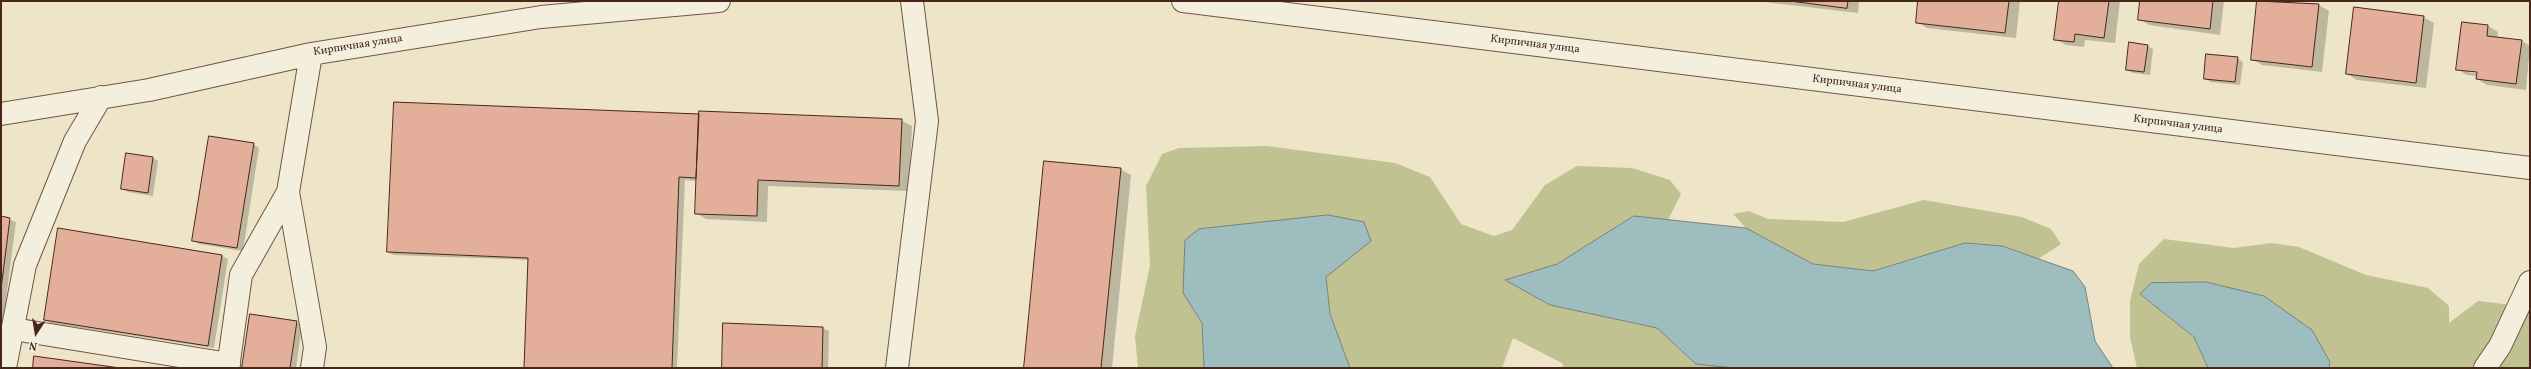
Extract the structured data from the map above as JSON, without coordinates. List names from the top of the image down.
{
  "streets": {
    "street": ["Кирпичная улица"]
  },
  "north": "bottom"
}
